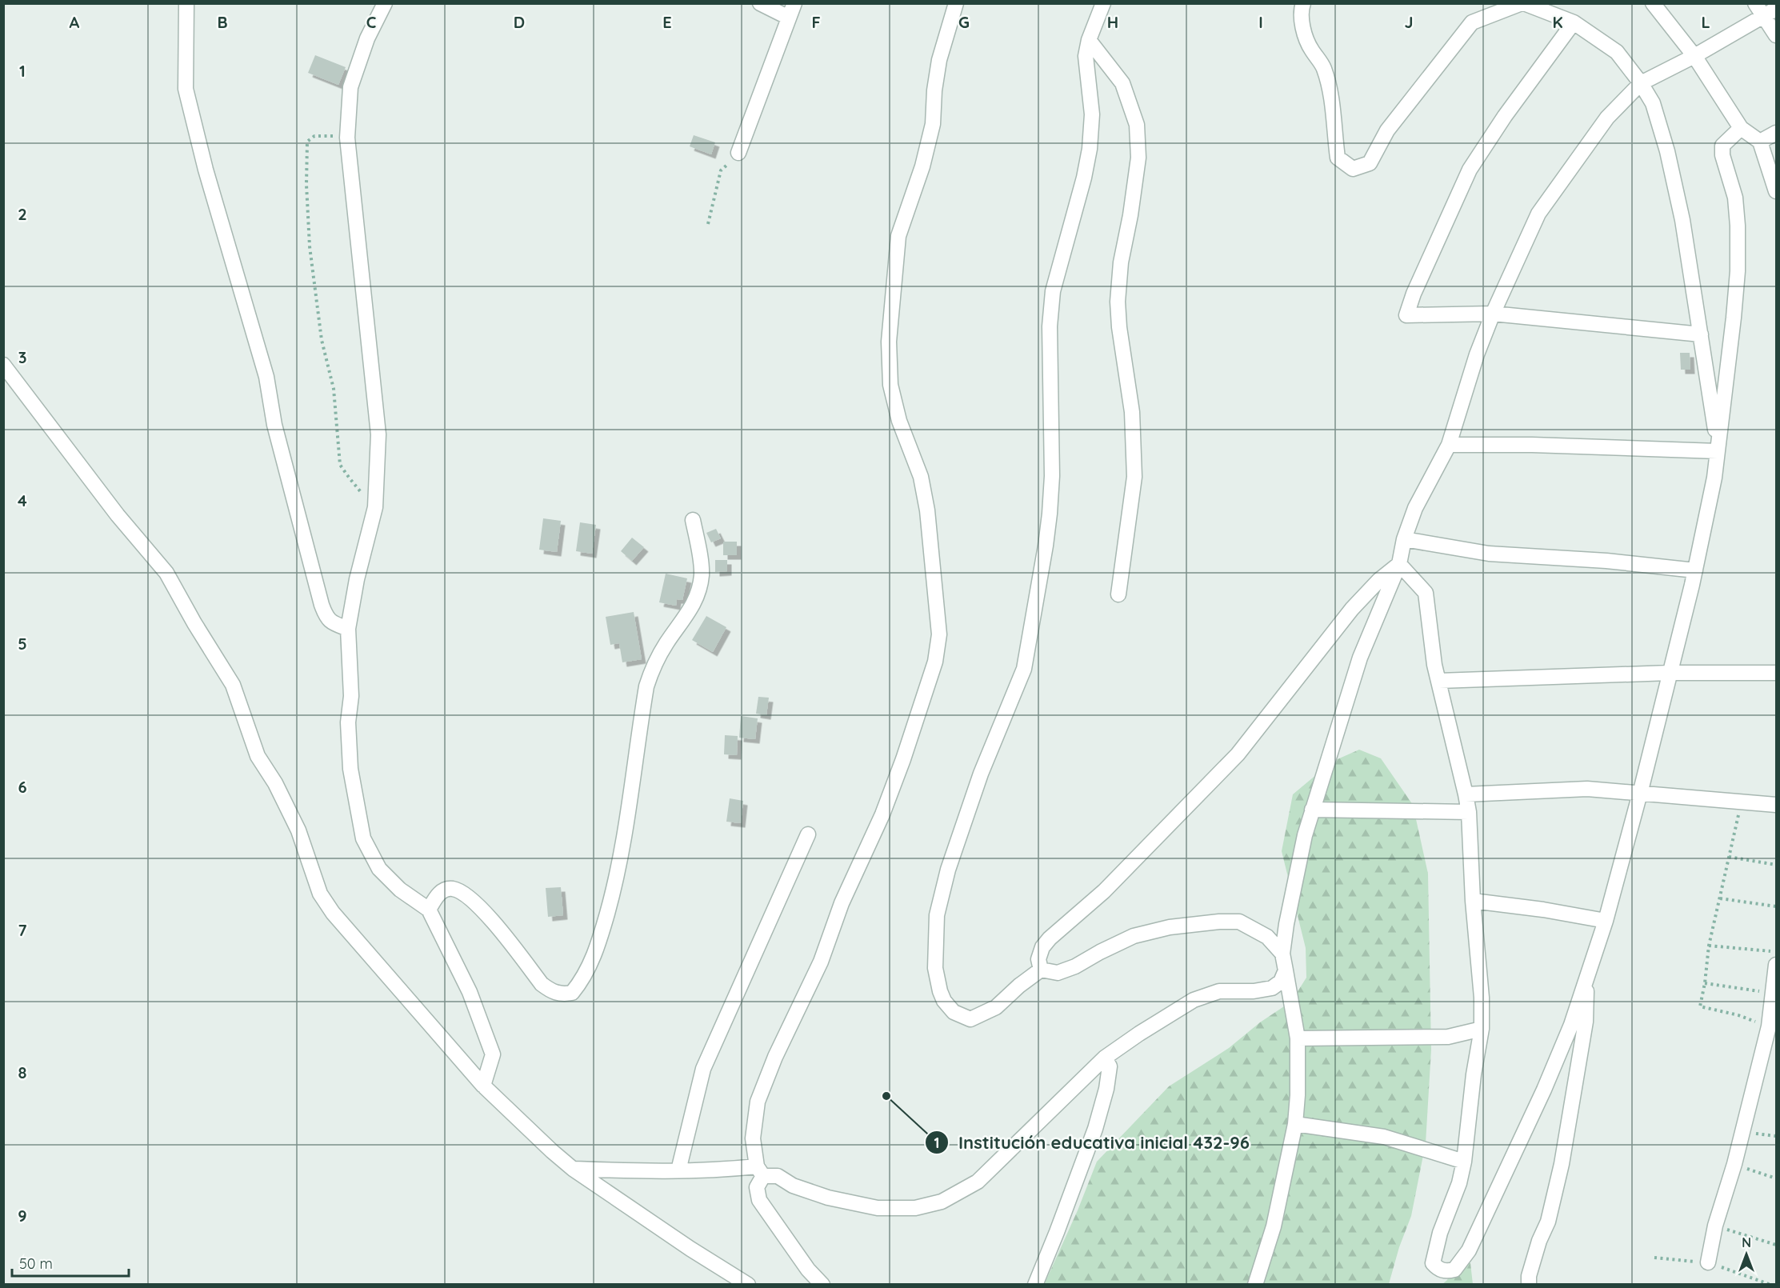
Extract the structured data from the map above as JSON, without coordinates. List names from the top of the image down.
{
  "places": ["Institución educativa inicial 432-96"],
  "scale_bar": "50 m",
  "north": "top",
  "grid": {
    "columns": [
      "A",
      "B",
      "C",
      "D",
      "E",
      "F",
      "G",
      "H",
      "I",
      "J",
      "K",
      "L"
    ],
    "rows": [
      "1",
      "2",
      "3",
      "4",
      "5",
      "6",
      "7",
      "8",
      "9"
    ]
  }
}
